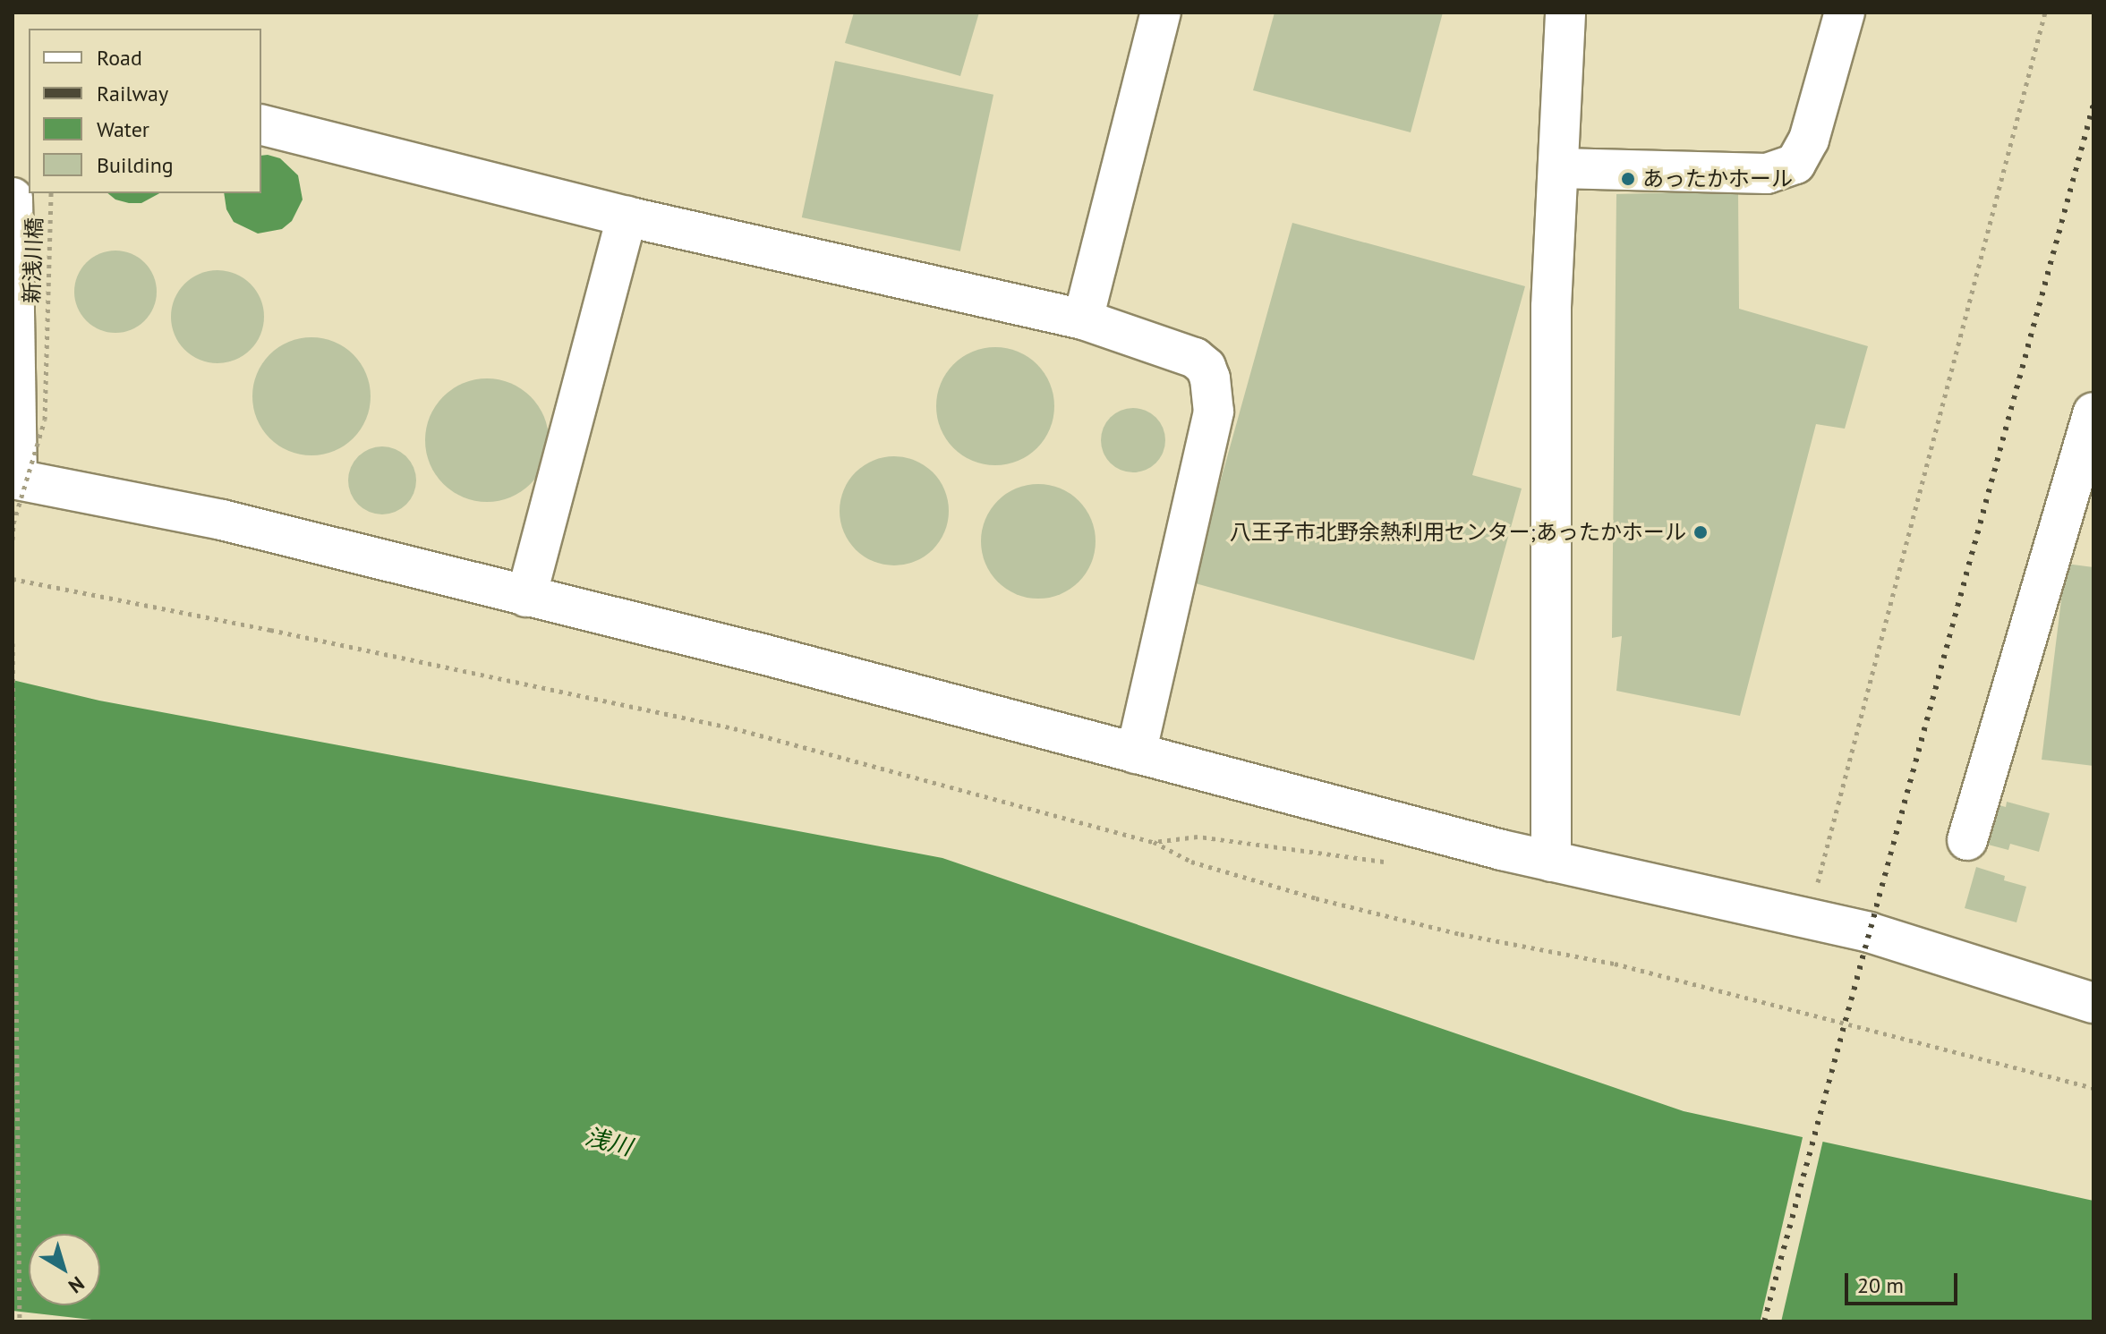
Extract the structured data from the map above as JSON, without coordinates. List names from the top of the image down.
{
  "streets": {
    "path": ["新浅川橋"]
  },
  "water": ["浅川"],
  "places": ["あったかホール", "八王子市北野余熱利用センター;あったかホール"],
  "legend": [
    "Road",
    "Railway",
    "Water",
    "Building"
  ],
  "scale_bar": "20 m",
  "north": "bottom right"
}
